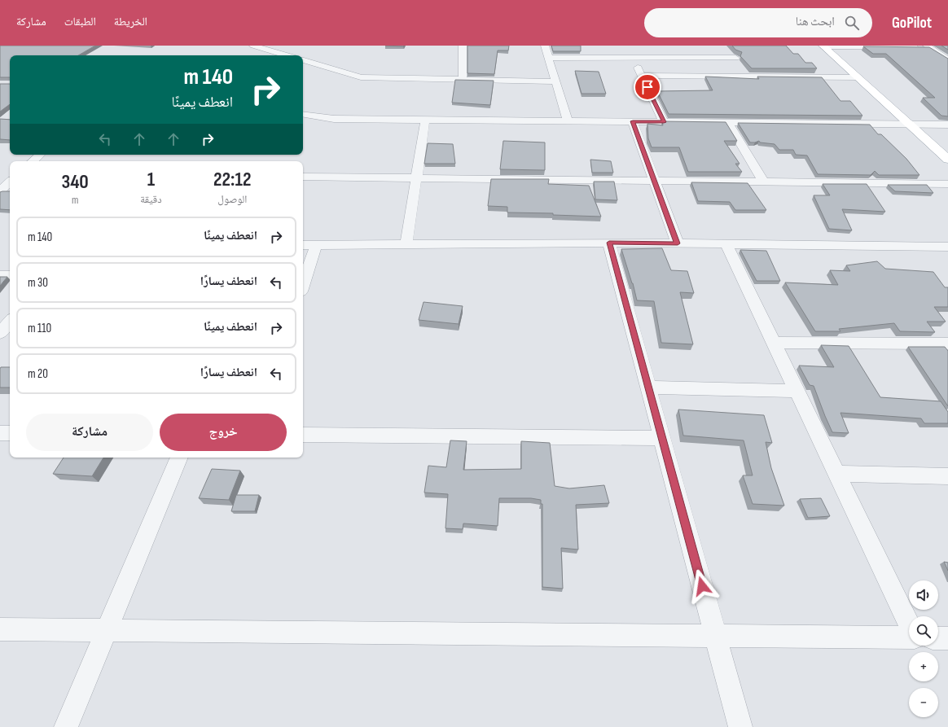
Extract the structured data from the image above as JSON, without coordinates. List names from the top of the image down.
{
  "page": {
    "header": "GoPilot",
    "search": "ابحث هنا",
    "nav": ["الخريطة", "الطبقات", "مشاركة"],
    "turn": ["140 m", "انعطف يمينًا"],
    "eta": [
      "22:12",
      "الوصول",
      "1",
      "دقيقة",
      "340",
      "m"
    ],
    "list": [
      {
        "name": "انعطف يمينًا",
        "value": "140 m"
      },
      {
        "name": "انعطف يسارًا",
        "value": "30 m"
      },
      {
        "name": "انعطف يمينًا",
        "value": "110 m"
      },
      {
        "name": "انعطف يسارًا",
        "value": "20 m"
      }
    ],
    "buttons": ["خروج", "مشاركة"],
    "map_buttons": ["+", "−"]
  }
}
